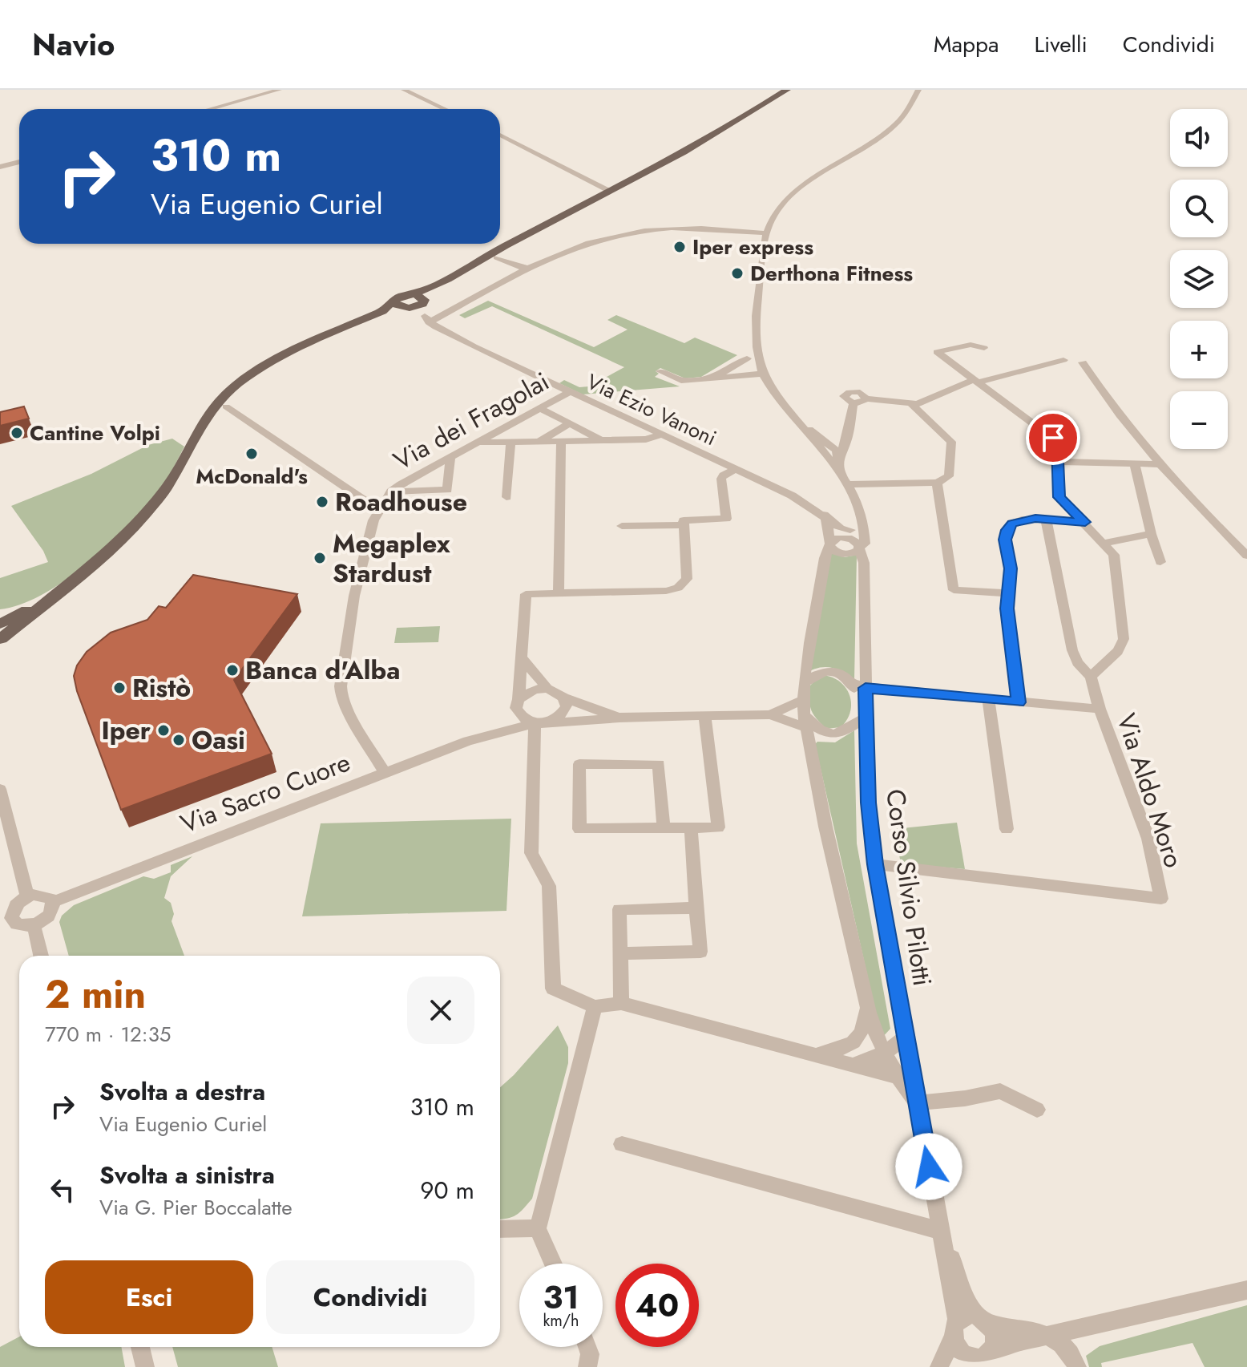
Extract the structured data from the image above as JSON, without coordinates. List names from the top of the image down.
{
  "streets": {
    "street": [
      "Via Ezio Vanoni",
      "Via dei Fragolai",
      "Via Aldo Moro",
      "Via Sacro Cuore",
      "Corso Silvio Pilotti"
    ]
  },
  "crossings": [
    ["Via Ezio Vanoni", "Via dei Fragolai"],
    ["Via dei Fragolai", "Via Sacro Cuore"],
    ["Via Aldo Moro", "Corso Silvio Pilotti"]
  ],
  "places": [
    "Iper express",
    "Derthona Fitness",
    "Cantine Volpi",
    "McDonald's",
    "Roadhouse",
    "Megaplex Stardust",
    "Banca d'Alba",
    "Ristò",
    "Iper",
    "Oasi"
  ],
  "page": {
    "header": "Navio",
    "nav": ["Mappa", "Livelli", "Condividi"],
    "map_buttons": ["+", "−"],
    "turn": ["310 m", "Via Eugenio Curiel"],
    "heading": ["2 min", "770 m · 12:35"],
    "list": [
      {
        "name": "Svolta a destra",
        "note": "Via Eugenio Curiel",
        "value": "310 m"
      },
      {
        "name": "Svolta a sinistra",
        "note": "Via G. Pier Boccalatte",
        "value": "90 m"
      }
    ],
    "buttons": ["Esci", "Condividi"],
    "speed": "31 km/h",
    "limit": "40"
  }
}
